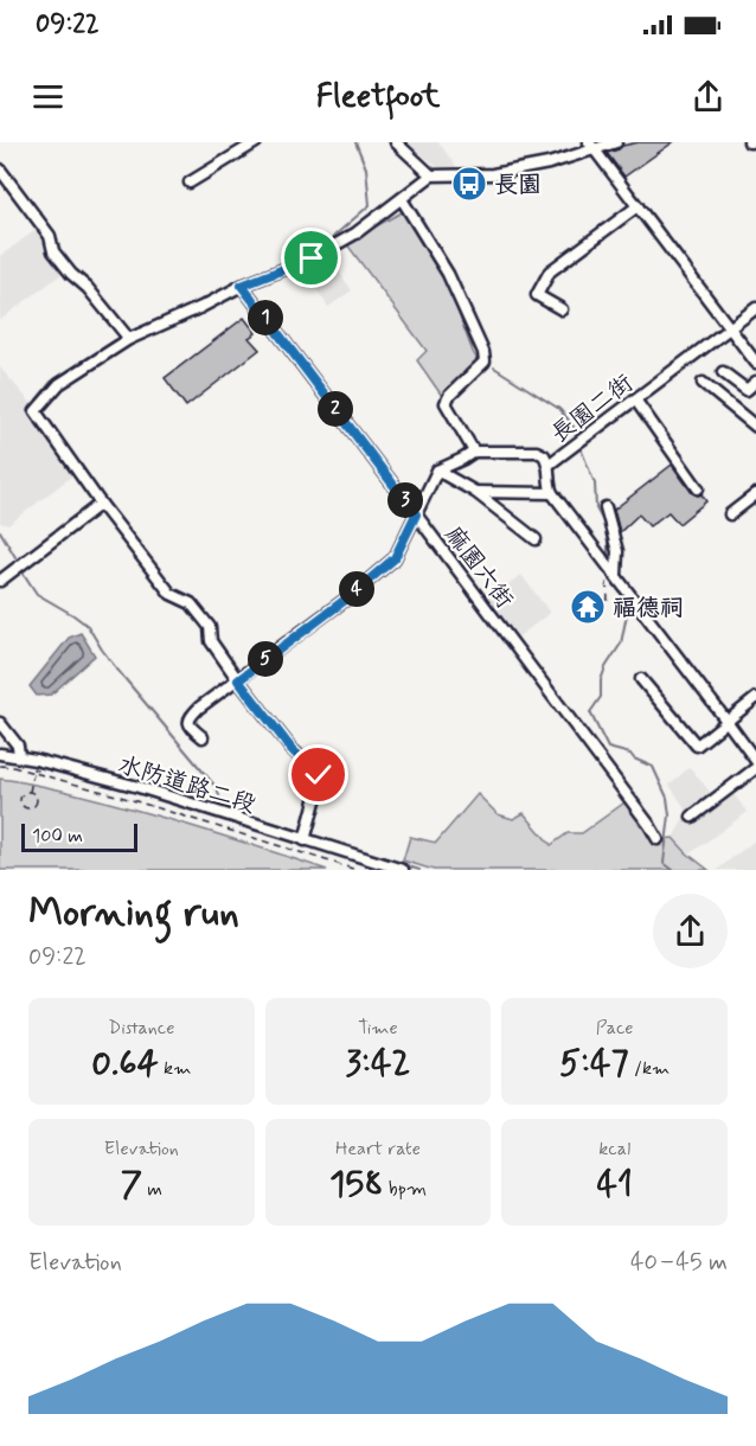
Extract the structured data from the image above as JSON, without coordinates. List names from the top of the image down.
{
  "streets": {
    "street": ["長園二街", "麻園六街", "水防道路二段"]
  },
  "places": {
    "bus stop": ["長園"],
    "temple": ["福德祠"]
  },
  "scale_bar": "100 m",
  "page": {
    "status": "09:22",
    "header": "Fleetfoot",
    "pins": [
      "1",
      "2",
      "3",
      "4",
      "5"
    ],
    "scale": "100 m",
    "heading": ["Morning run", "09:22"],
    "stats": [
      ["Distance", "0.64 km"],
      ["Time", "3:42"],
      ["Pace", "5:47 /km"],
      ["Elevation", "7 m"],
      ["Heart rate", "158 bpm"],
      ["kcal", "41"]
    ],
    "chart": ["Elevation", "40–45 m"]
  }
}
